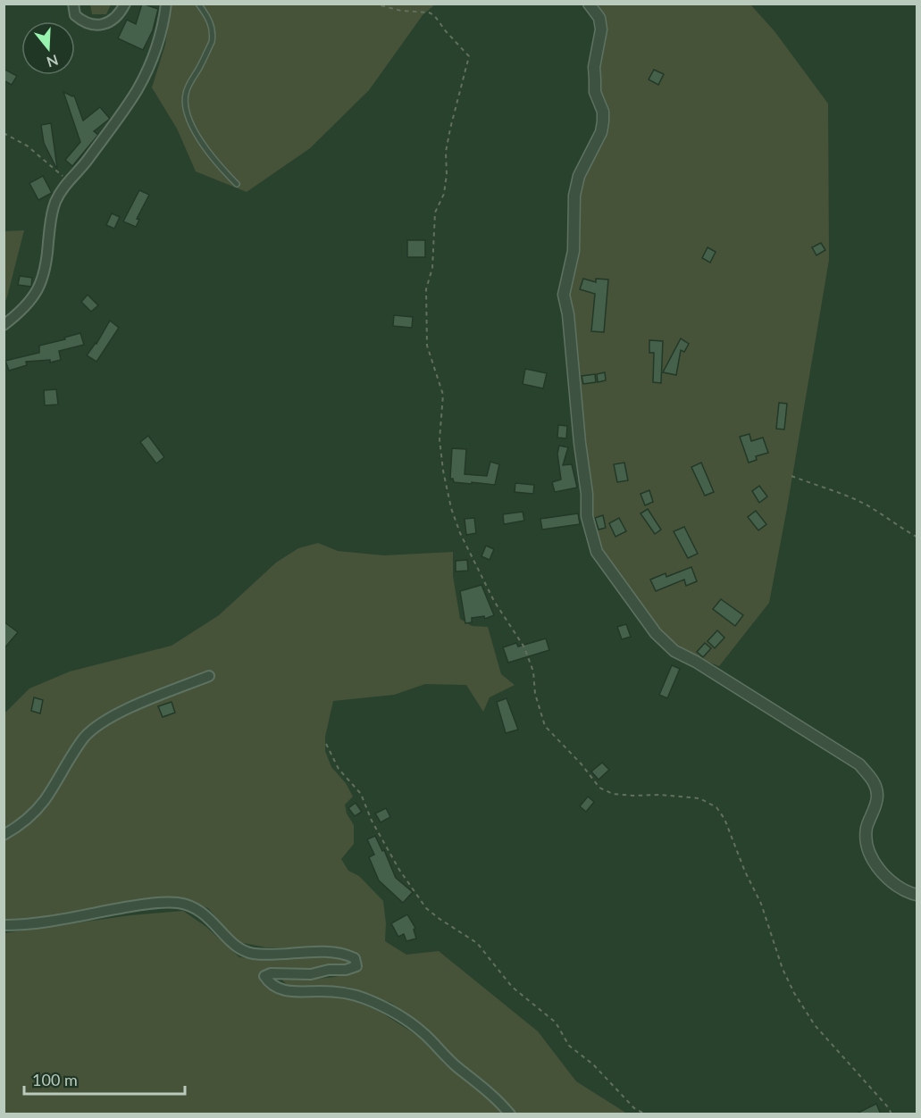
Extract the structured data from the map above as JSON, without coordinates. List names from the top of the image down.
{
  "scale_bar": "100 m",
  "north": "bottom"
}
